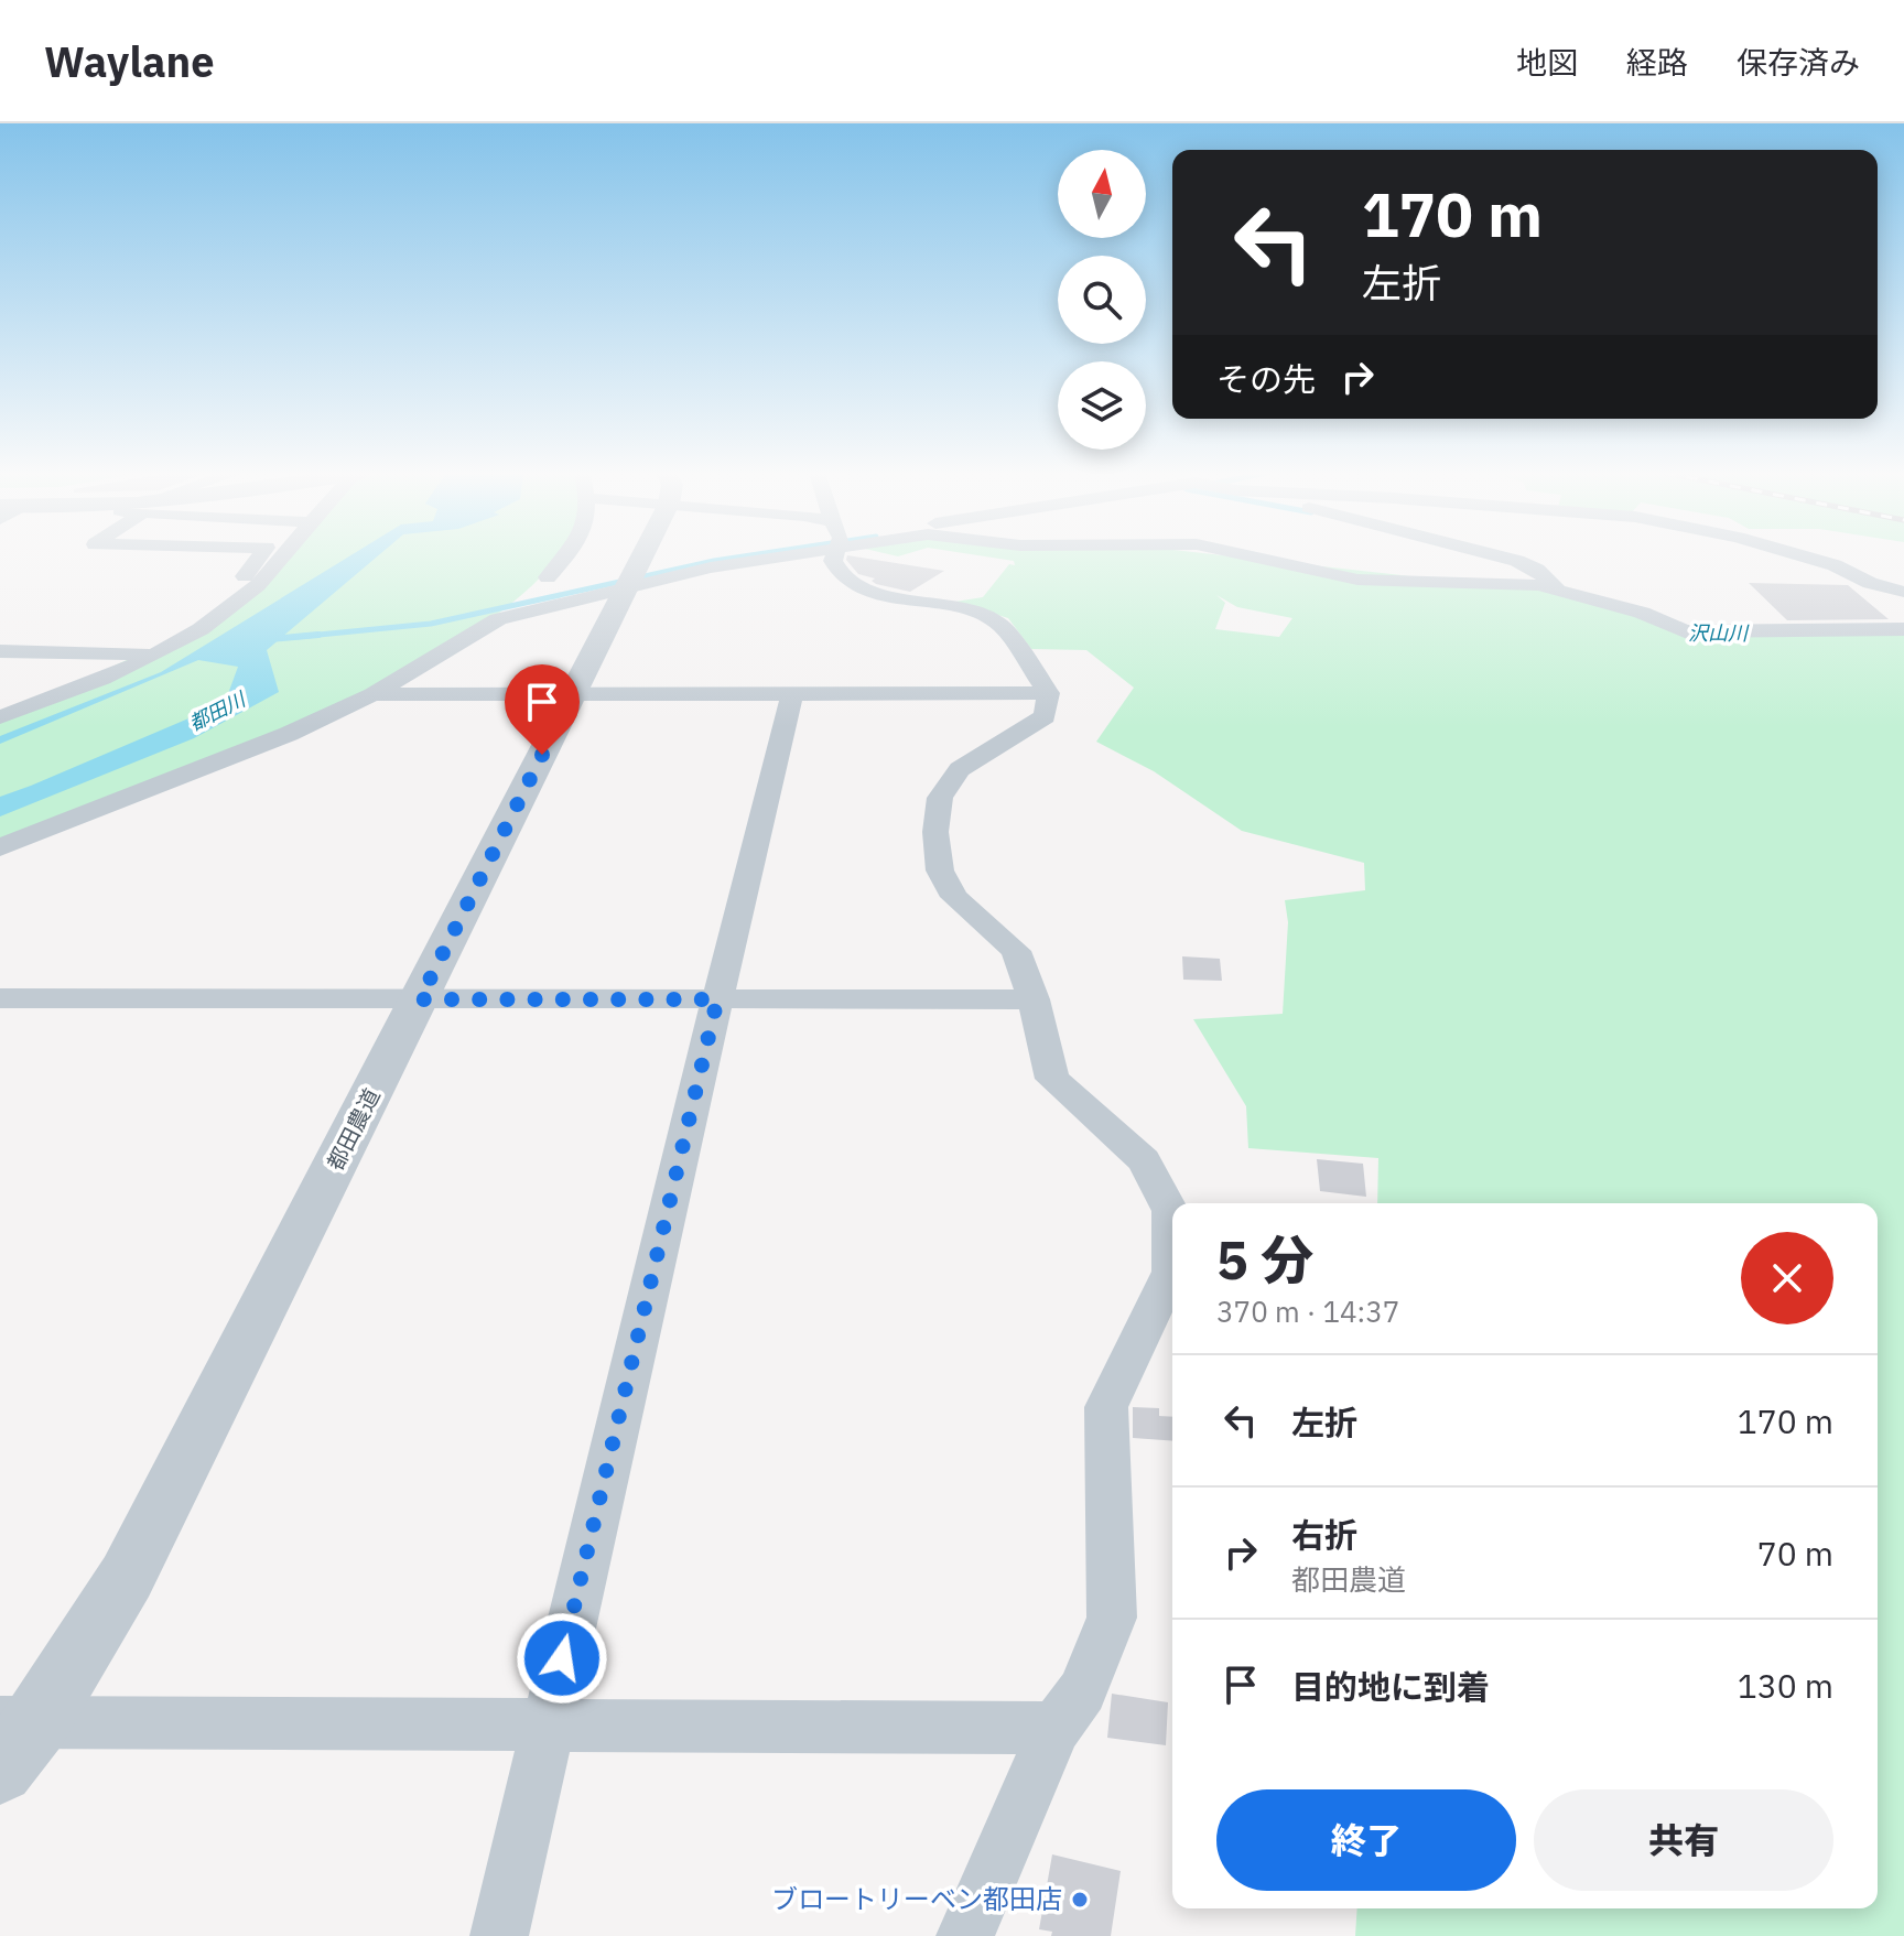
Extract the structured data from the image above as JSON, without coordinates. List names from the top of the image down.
{
  "streets": {
    "street": ["都田農道"]
  },
  "water": ["沢山川", "都田川"],
  "places": ["ブロートリーベン都田店"],
  "north": "top",
  "page": {
    "header": "Waylane",
    "nav": ["地図", "経路", "保存済み"],
    "turn": ["170 m", "左折"],
    "then": "その先",
    "heading": ["5 分", "370 m · 14:37"],
    "list": [
      {
        "name": "左折",
        "value": "170 m"
      },
      {
        "name": "右折",
        "note": "都田農道",
        "value": "70 m"
      },
      {
        "name": "目的地に到着",
        "value": "130 m"
      }
    ],
    "buttons": ["終了", "共有"]
  }
}
